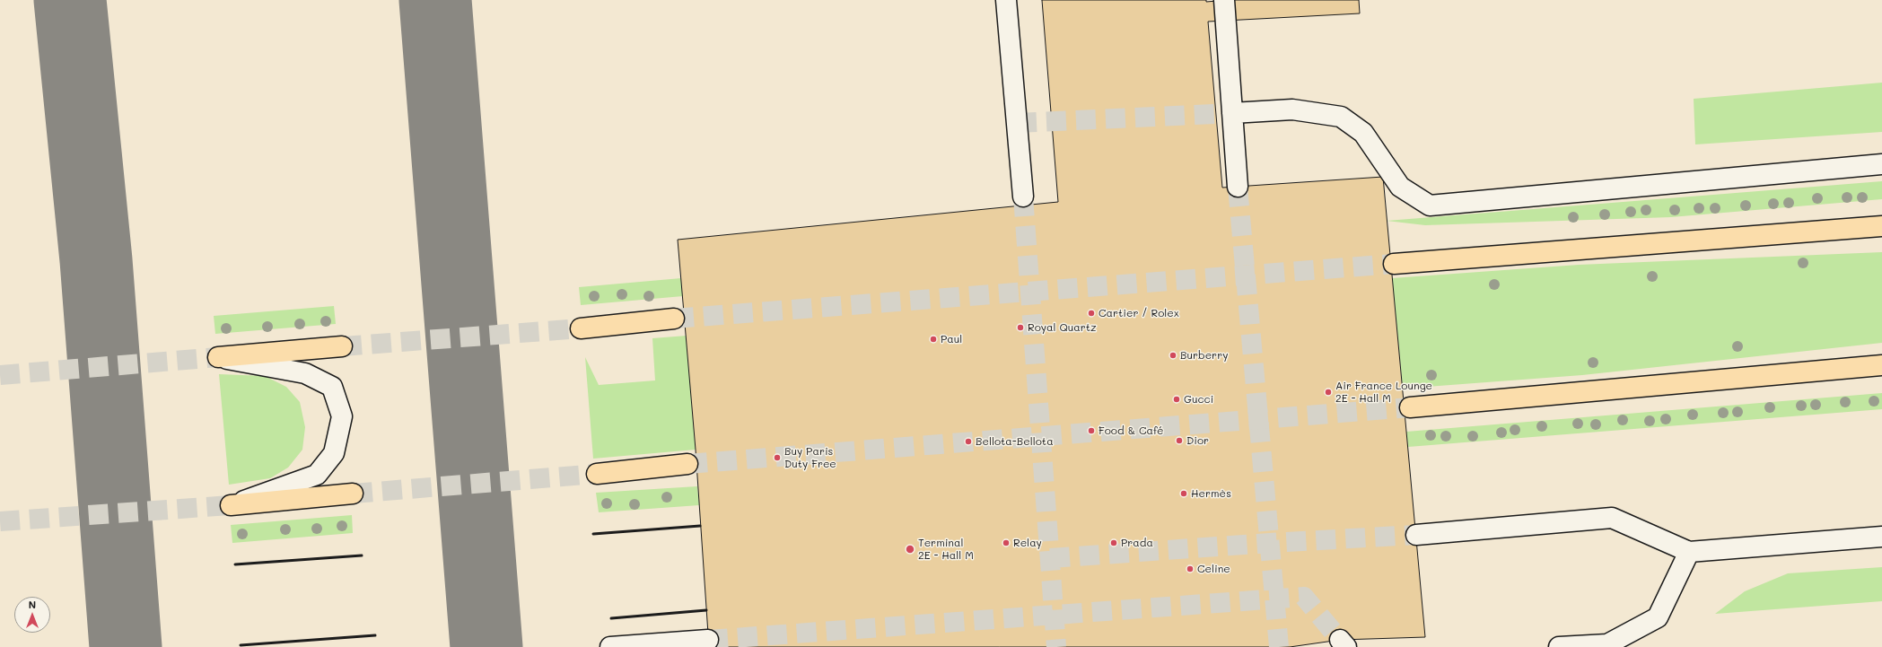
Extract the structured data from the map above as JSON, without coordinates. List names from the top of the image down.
{
  "places": [
    "Cartier / Rolex",
    "Royal Quartz",
    "Paul",
    "Burberry",
    "Air France Lounge 2E - Hall M",
    "Gucci",
    "Food & Café",
    "Dior",
    "Bellota-Bellota",
    "Buy Paris Duty Free",
    "Hermès",
    "Relay",
    "Prada",
    "Terminal 2E - Hall M",
    "Celine"
  ],
  "north": "top"
}
